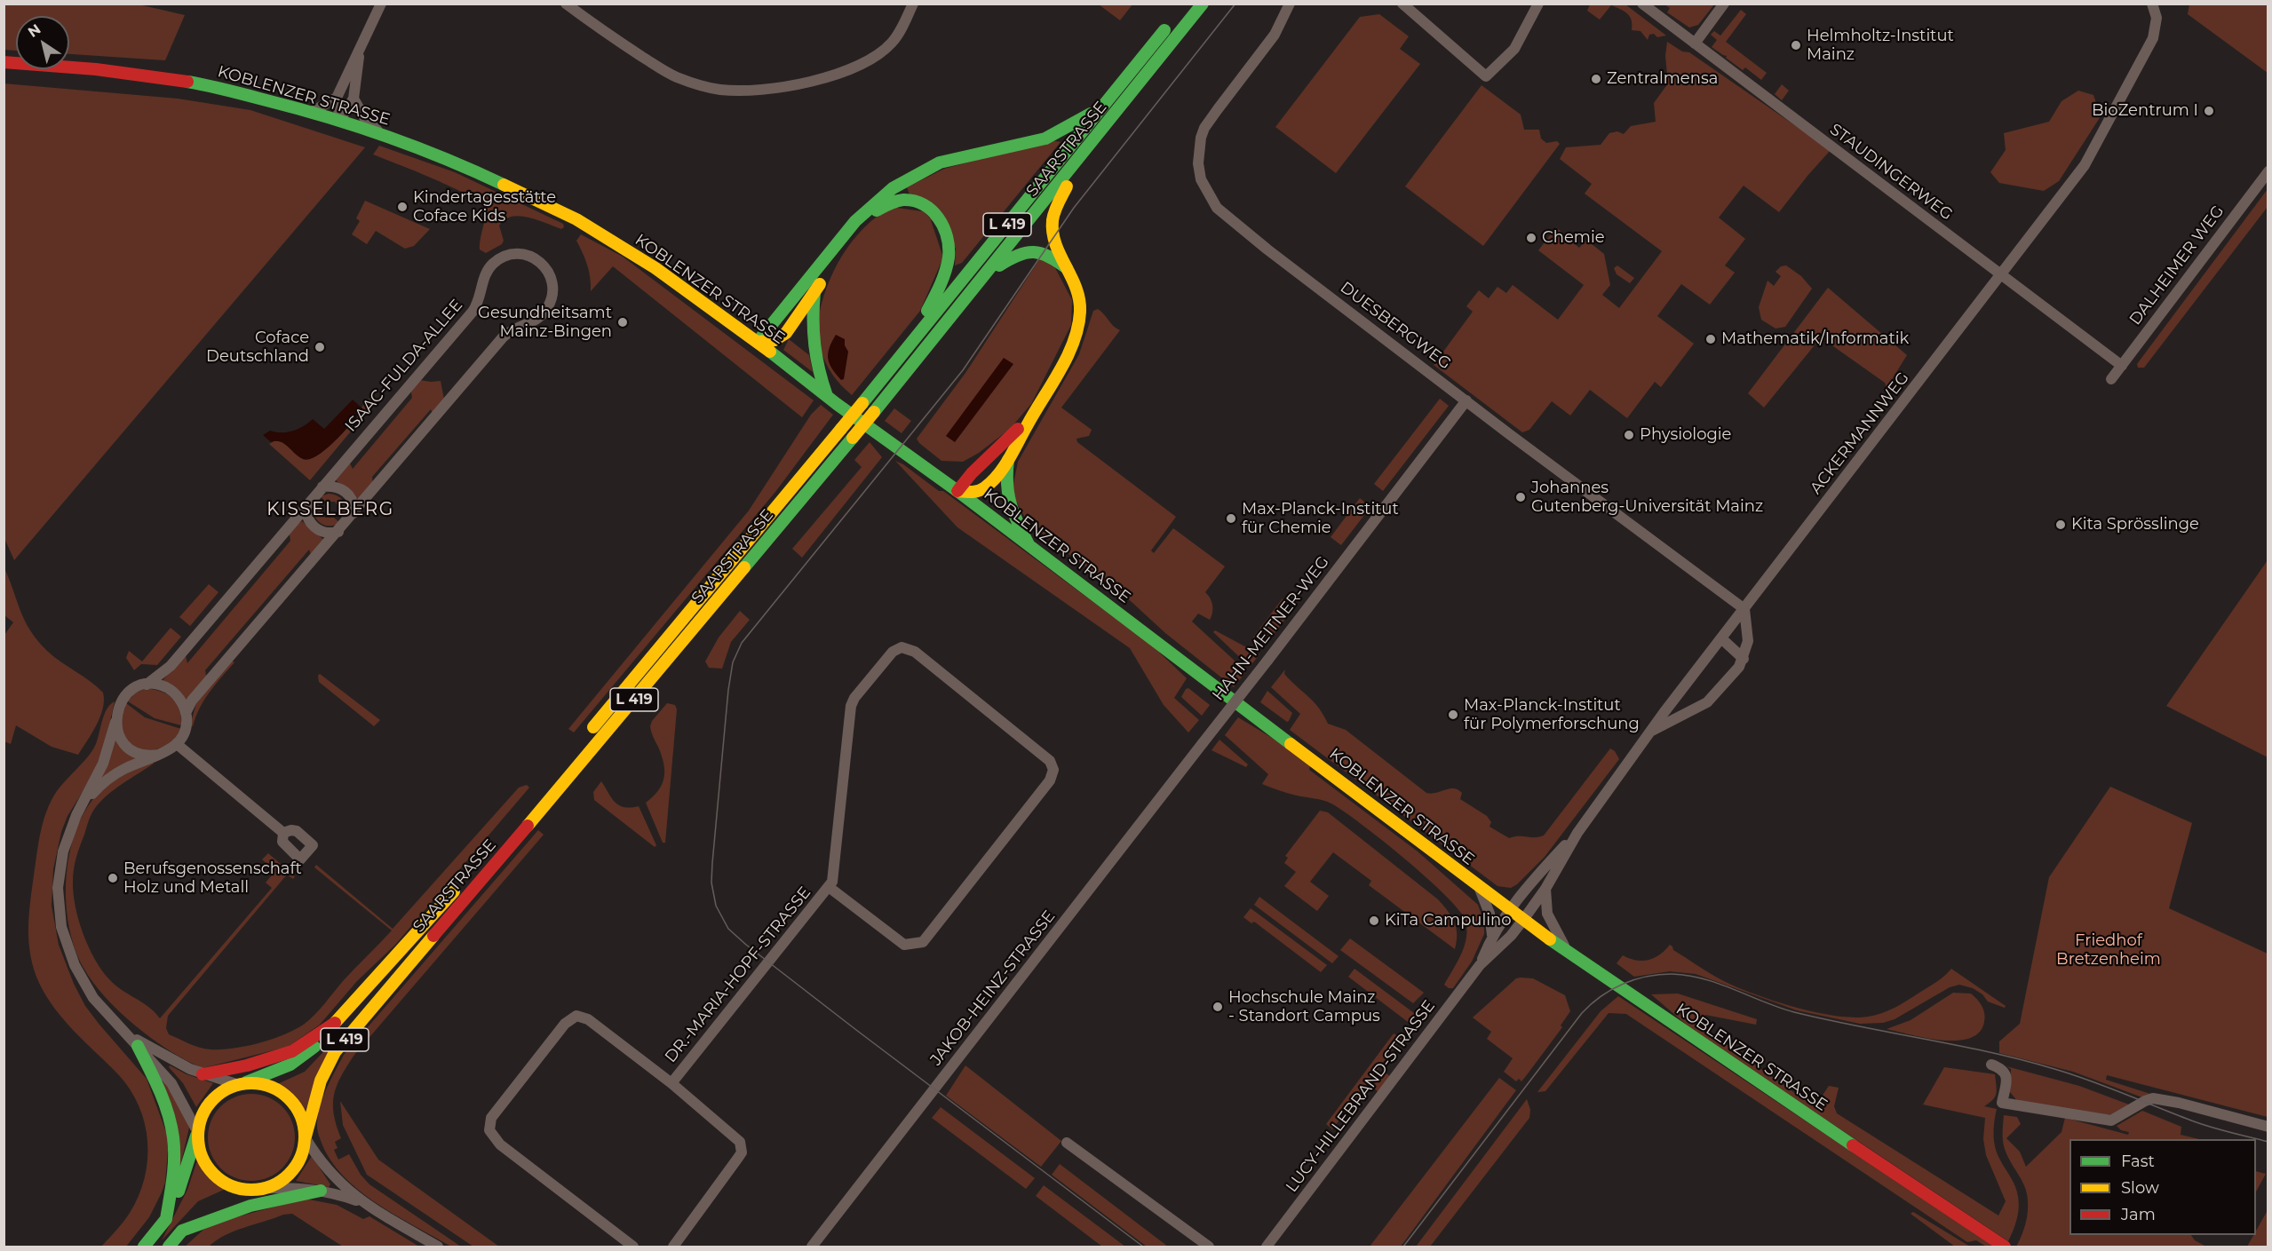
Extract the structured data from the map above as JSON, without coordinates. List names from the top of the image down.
{
  "streets": {
    "main road": ["KOBLENZER STRASSE", "SAARSTRASSE", "L 419"],
    "street": [
      "STAUDINGERWEG",
      "DALHEIMER WEG",
      "DUESBERGWEG",
      "ISAAC-FULDA-ALLEE",
      "ACKERMANNWEG",
      "HAHN-MEITNER-WEG",
      "DR.-MARIA-HOPF-STRASSE",
      "JAKOB-HEINZ-STRASSE",
      "LUCY-HILLEBRAND-STRASSE"
    ]
  },
  "crossings": [
    ["KOBLENZER STRASSE", "ACKERMANNWEG"],
    ["KOBLENZER STRASSE", "LUCY-HILLEBRAND-STRASSE"],
    ["SAARSTRASSE", "L 419"],
    ["SAARSTRASSE", "ISAAC-FULDA-ALLEE"],
    ["STAUDINGERWEG", "DALHEIMER WEG"],
    ["STAUDINGERWEG", "ACKERMANNWEG"],
    ["L 419", "ISAAC-FULDA-ALLEE"],
    ["DUESBERGWEG", "ACKERMANNWEG"],
    ["DUESBERGWEG", "HAHN-MEITNER-WEG"],
    ["ACKERMANNWEG", "LUCY-HILLEBRAND-STRASSE"],
    ["HAHN-MEITNER-WEG", "JAKOB-HEINZ-STRASSE"]
  ],
  "districts": ["KISSELBERG"],
  "parks": ["Friedhof Bretzenheim"],
  "places": [
    "Helmholtz-Institut Mainz",
    "Zentralmensa",
    "BioZentrum I",
    "Kindertagesstätte Coface Kids",
    "Chemie",
    "Gesundheitsamt Mainz-Bingen",
    "Mathematik/Informatik",
    "Coface Deutschland",
    "Physiologie",
    "Johannes Gutenberg-Universität Mainz",
    "Max-Planck-Institut für Chemie",
    "Kita Sprösslinge",
    "Max-Planck-Institut für Polymerforschung",
    "Berufsgenossenschaft Holz und Metall",
    "KiTa Campulino",
    "Hochschule Mainz - Standort Campus"
  ],
  "legend": ["Fast", "Slow", "Jam"],
  "north": "top left"
}
